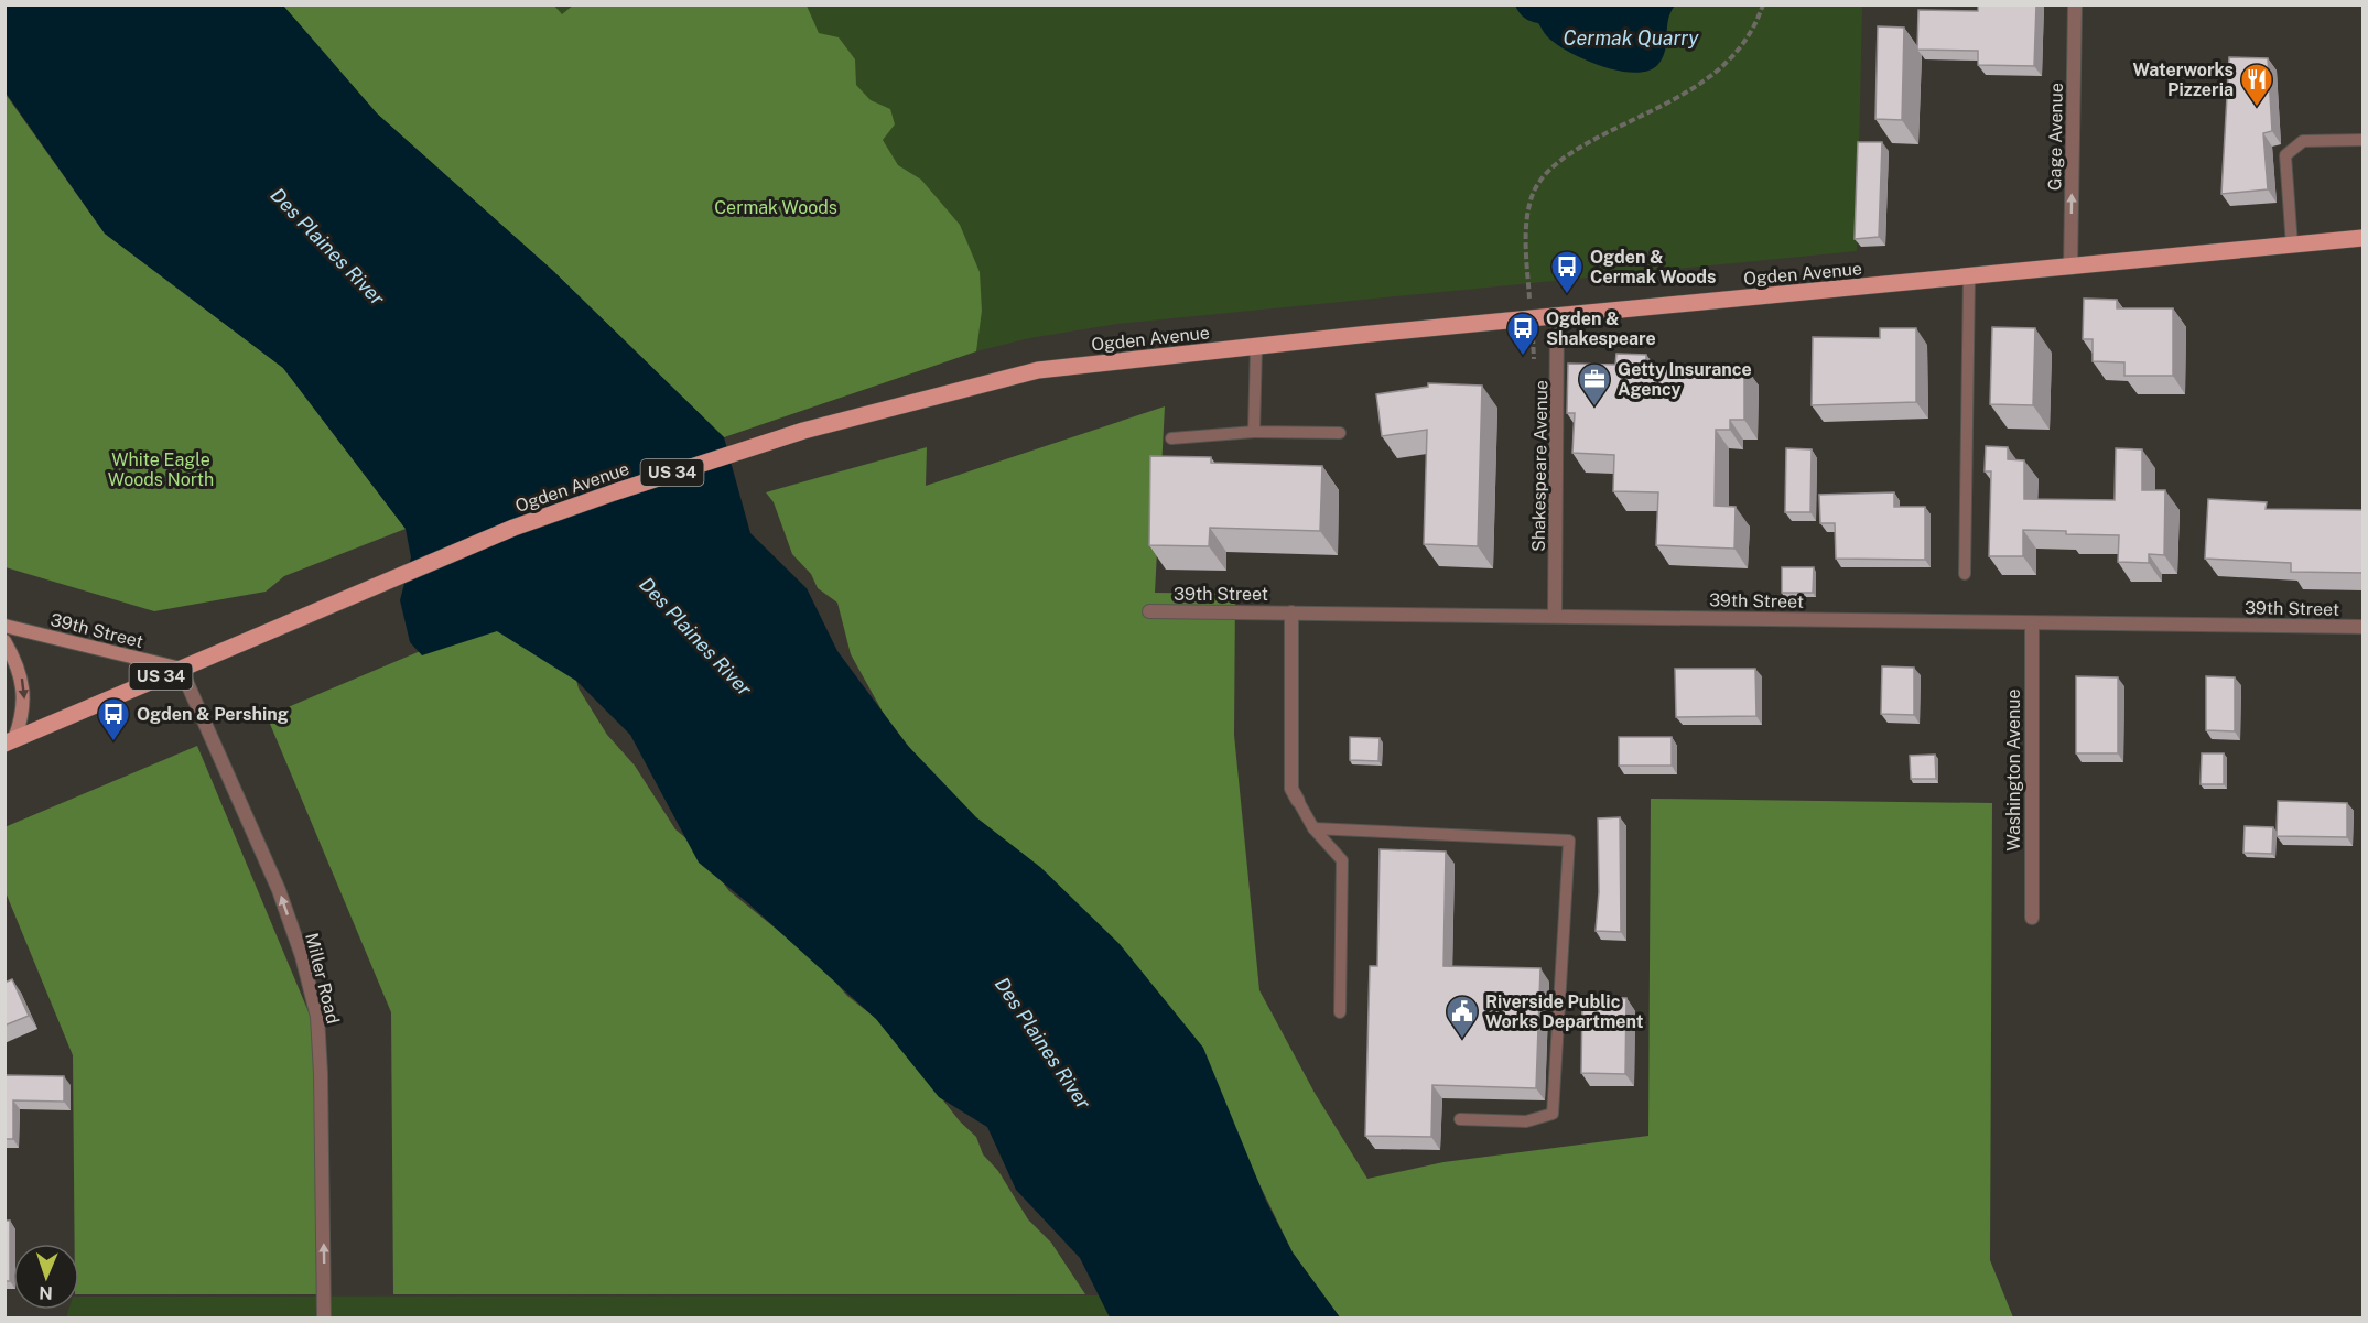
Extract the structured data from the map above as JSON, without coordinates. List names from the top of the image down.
{
  "streets": {
    "main road": ["Ogden Avenue", "US 34", "39th Street"],
    "street": [
      "Gage Avenue",
      "Shakespeare Avenue",
      "Washington Avenue",
      "Miller Road"
    ]
  },
  "crossings": [
    ["Gage Avenue", "Ogden Avenue"],
    ["Ogden Avenue", "Shakespeare Avenue"],
    ["Ogden Avenue", "39th Street"],
    ["Ogden Avenue", "Miller Road"],
    ["Shakespeare Avenue", "39th Street"],
    ["39th Street", "Washington Avenue"],
    ["39th Street", "Miller Road"]
  ],
  "one_way": ["Gage Avenue", "Miller Road"],
  "water": ["Cermak Quarry", "Des Plaines River"],
  "parks": ["Cermak Woods", "White Eagle Woods North"],
  "places": {
    "restaurant": ["Waterworks Pizzeria"],
    "bus stop": ["Ogden & Cermak Woods", "Ogden & Shakespeare", "Ogden & Pershing"],
    "office": ["Getty Insurance Agency"],
    "public building": ["Riverside Public Works Department"]
  },
  "north": "bottom"
}
